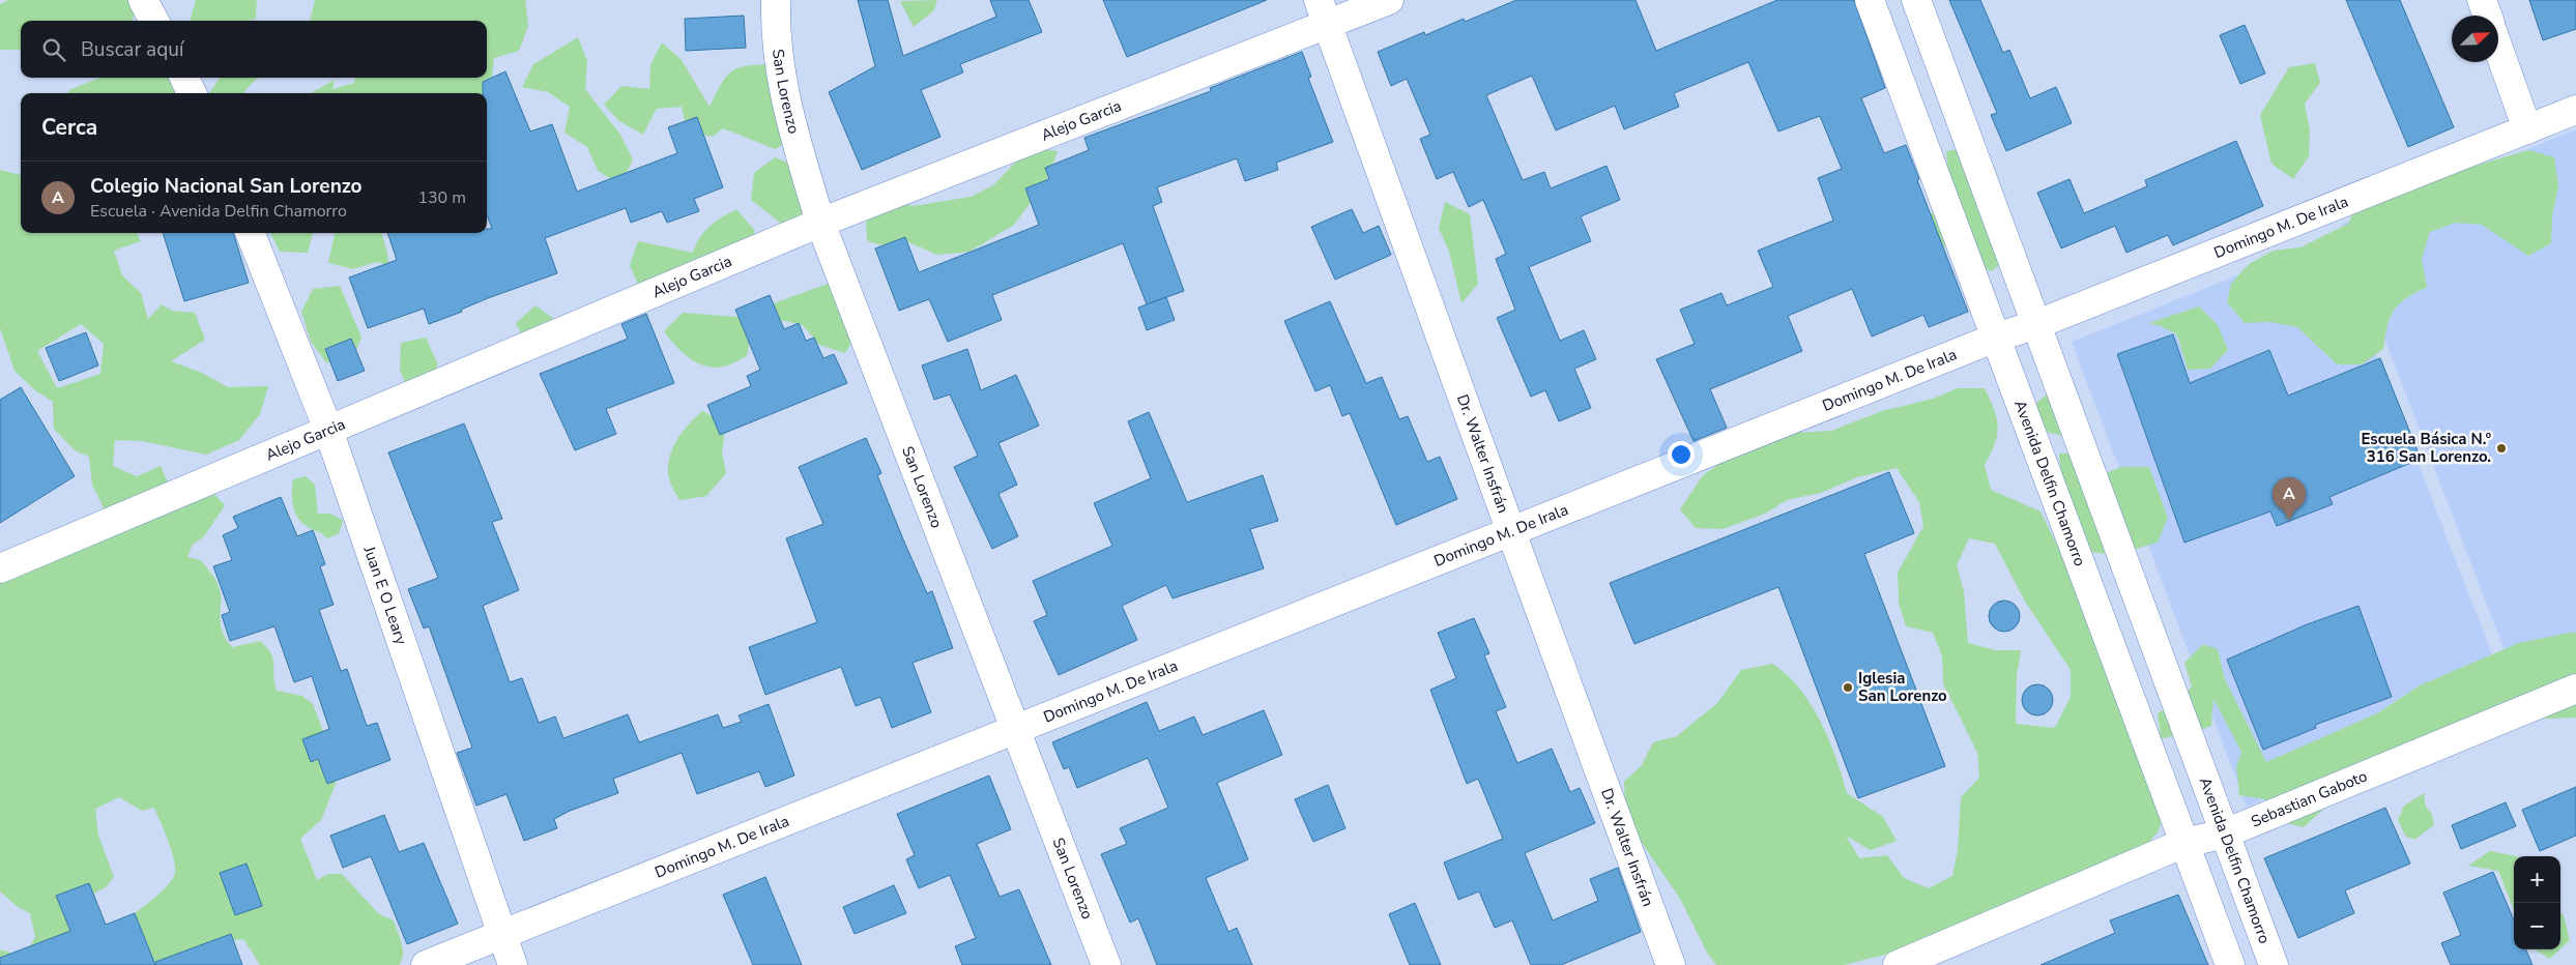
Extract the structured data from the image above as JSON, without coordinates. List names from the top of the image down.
{
  "streets": {
    "street": [
      "San Lorenzo",
      "Alejo Garcia",
      "Domingo M. De Irala",
      "Dr. Walter Insfrán",
      "Avenida Delfin Chamorro",
      "Juan E O Leary",
      "Sebastian Gaboto"
    ]
  },
  "crossings": [
    ["San Lorenzo", "Alejo Garcia"],
    ["San Lorenzo", "Domingo M. De Irala"],
    ["Alejo Garcia", "Dr. Walter Insfrán"],
    ["Alejo Garcia", "Juan E O Leary"],
    ["Domingo M. De Irala", "Dr. Walter Insfrán"],
    ["Domingo M. De Irala", "Avenida Delfin Chamorro"],
    ["Domingo M. De Irala", "Juan E O Leary"],
    ["Avenida Delfin Chamorro", "Sebastian Gaboto"]
  ],
  "places": ["Escuela Básica N.º 316 San Lorenzo.", "Iglesia San Lorenzo"],
  "north": "top right",
  "page": {
    "search": "Buscar aquí",
    "heading": "Cerca",
    "list": [
      {
        "mark": "A",
        "name": "Colegio Nacional San Lorenzo",
        "note": "Escuela · Avenida Delfin Chamorro",
        "value": "130 m"
      }
    ],
    "pins": "A",
    "map_buttons": ["+", "−"]
  }
}
